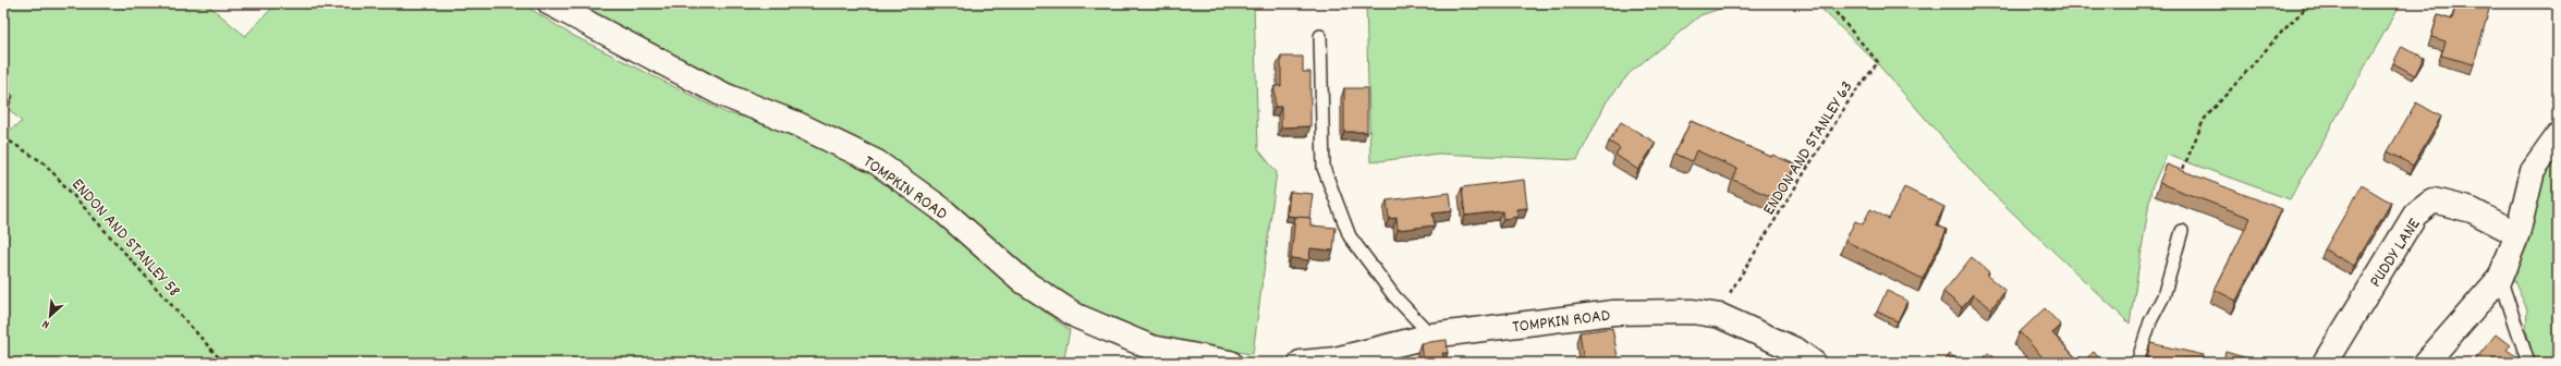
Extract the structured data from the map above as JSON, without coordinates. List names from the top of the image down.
{
  "streets": {
    "street": ["TOMPKIN ROAD", "PUDDY LANE"],
    "path": ["ENDON AND STANLEY 63", "ENDON AND STANLEY 58"]
  },
  "crossings": [
    ["ENDON AND STANLEY 63", "TOMPKIN ROAD"]
  ],
  "north": "bottom left"
}
